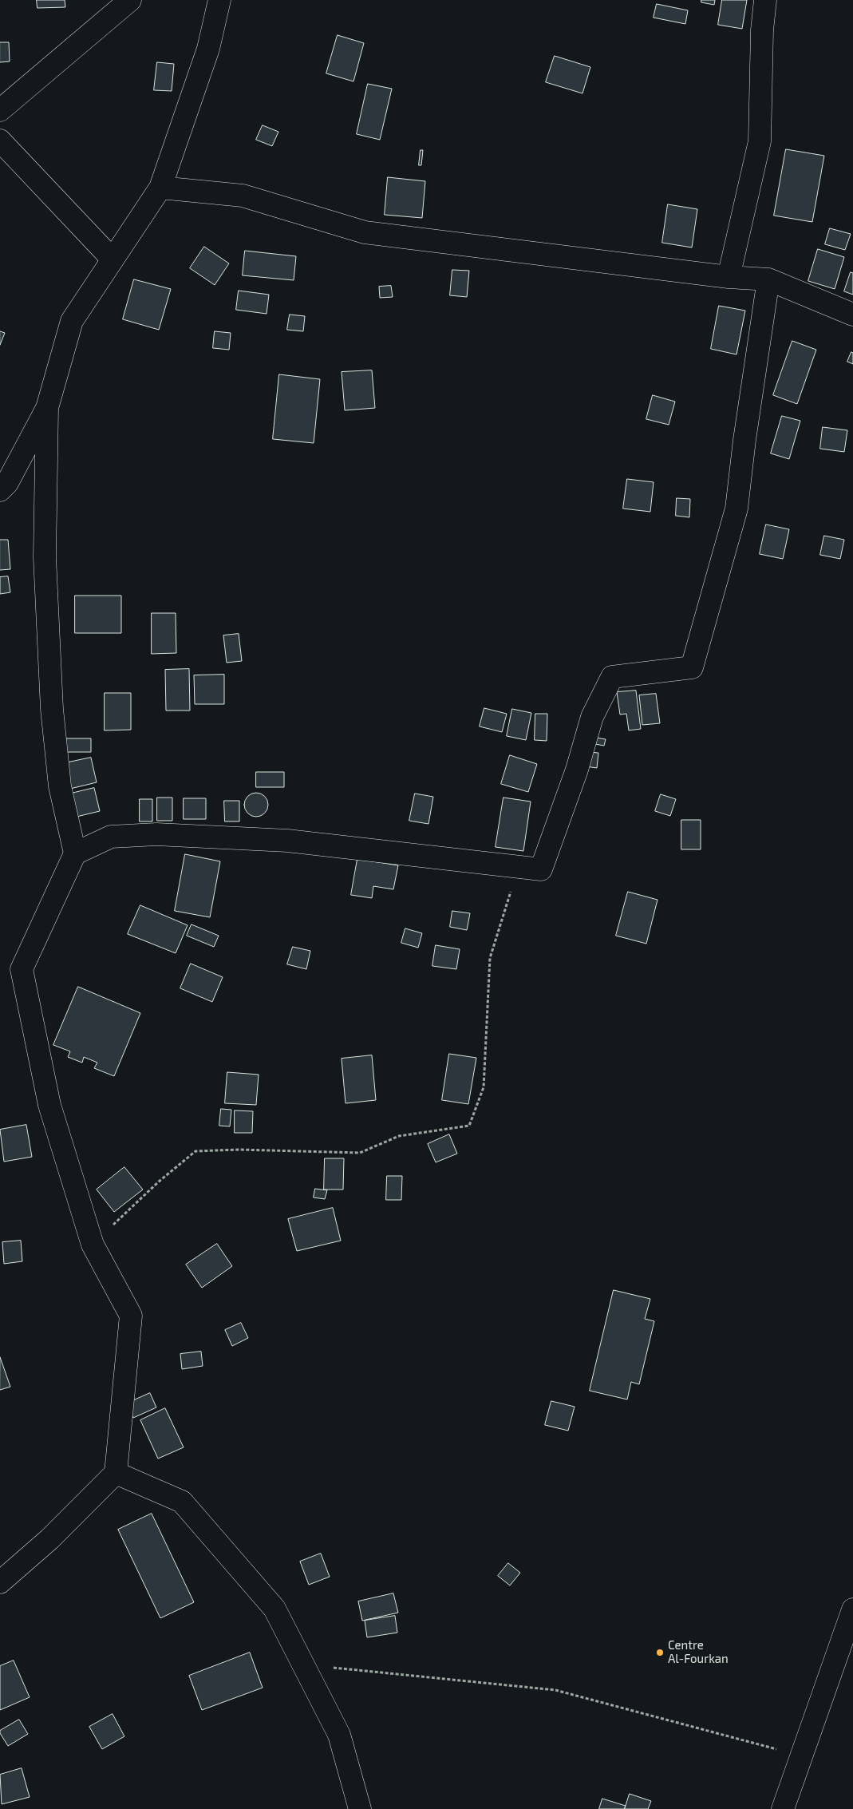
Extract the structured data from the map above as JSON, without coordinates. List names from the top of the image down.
{
  "places": ["Centre Al-Fourkan"]
}
